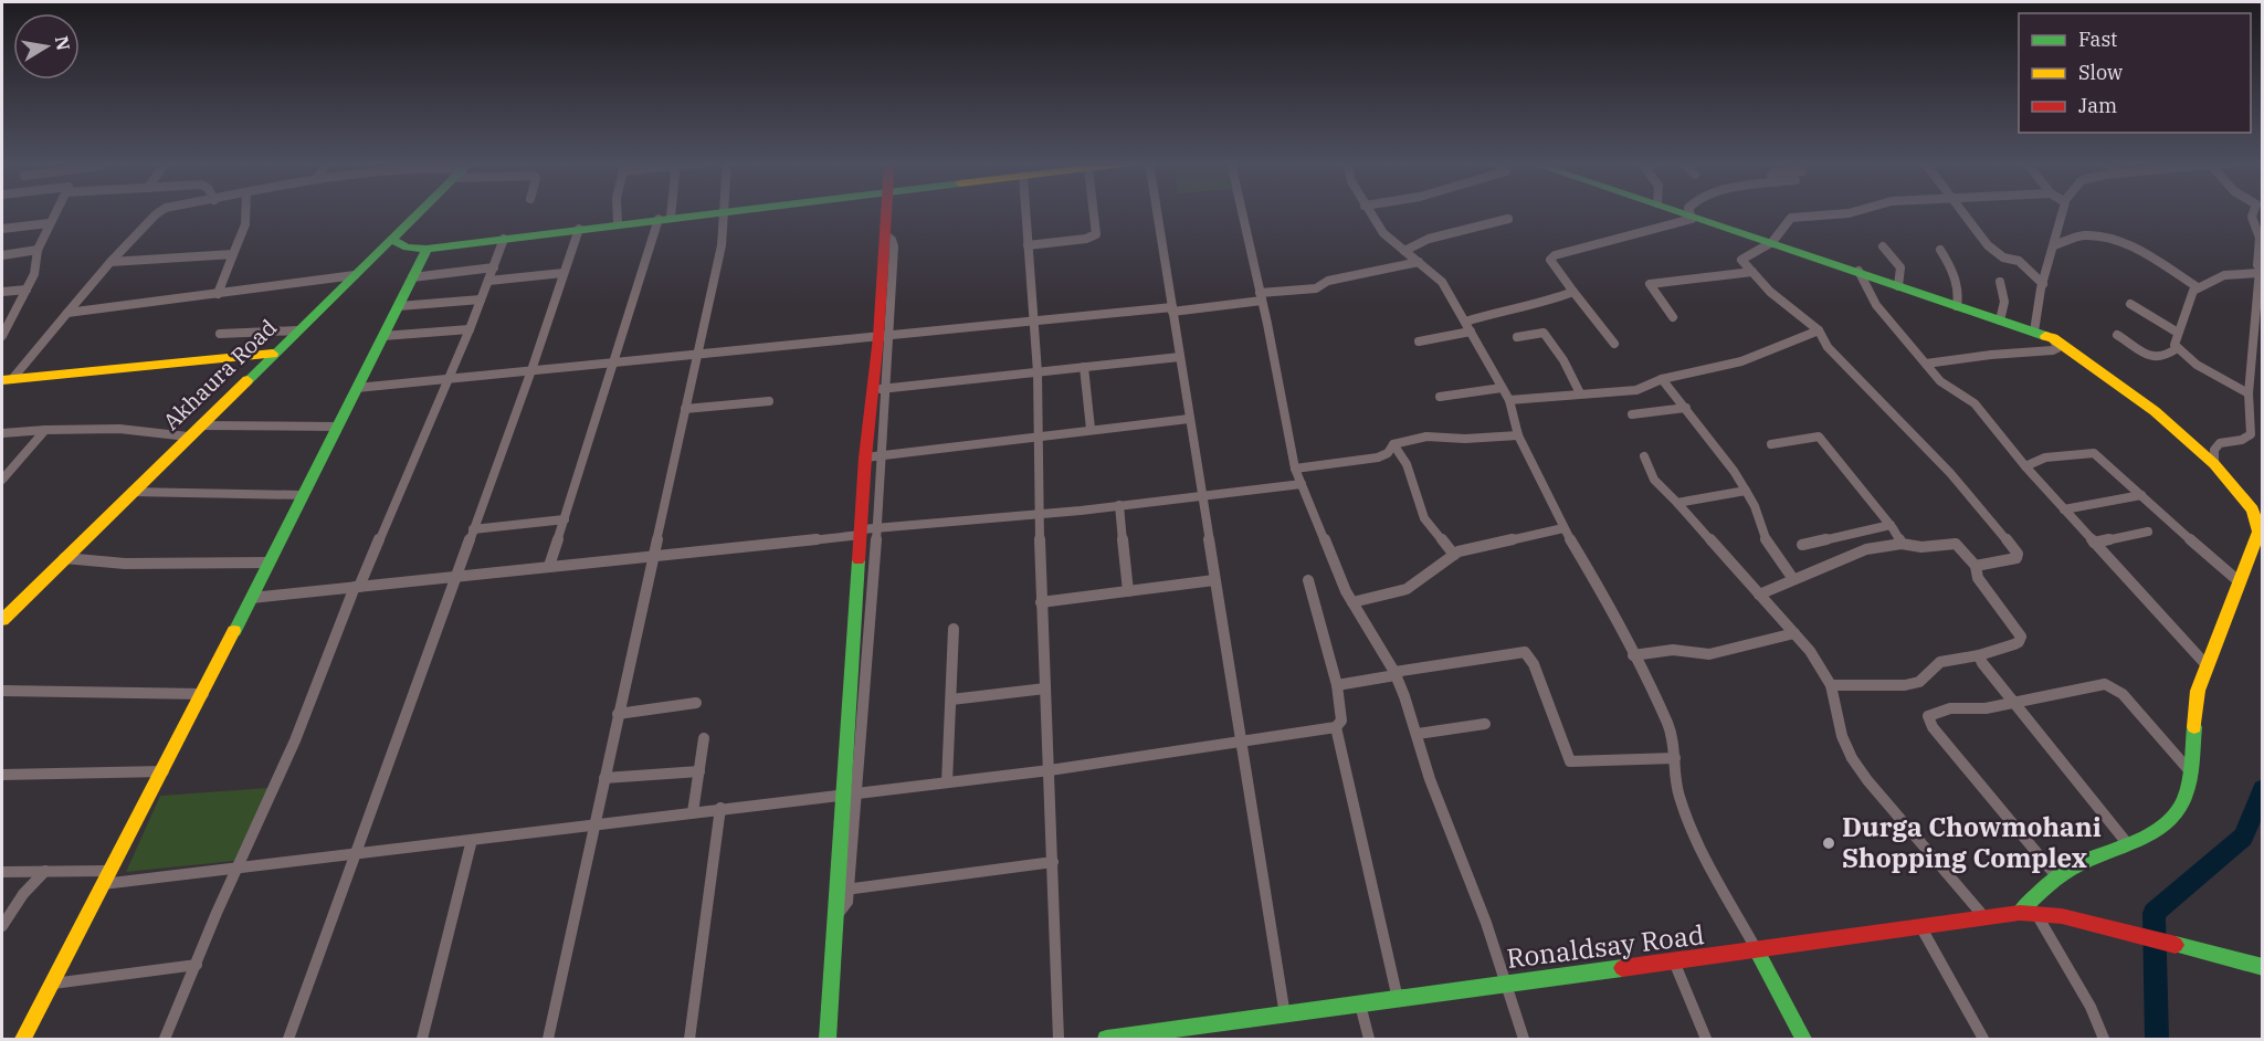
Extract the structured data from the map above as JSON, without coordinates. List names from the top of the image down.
{
  "streets": {
    "street": ["Akhaura Road", "Ronaldsay Road"]
  },
  "places": ["Durga Chowmohani Shopping Complex"],
  "legend": ["Fast", "Slow", "Jam"],
  "north": "right"
}
